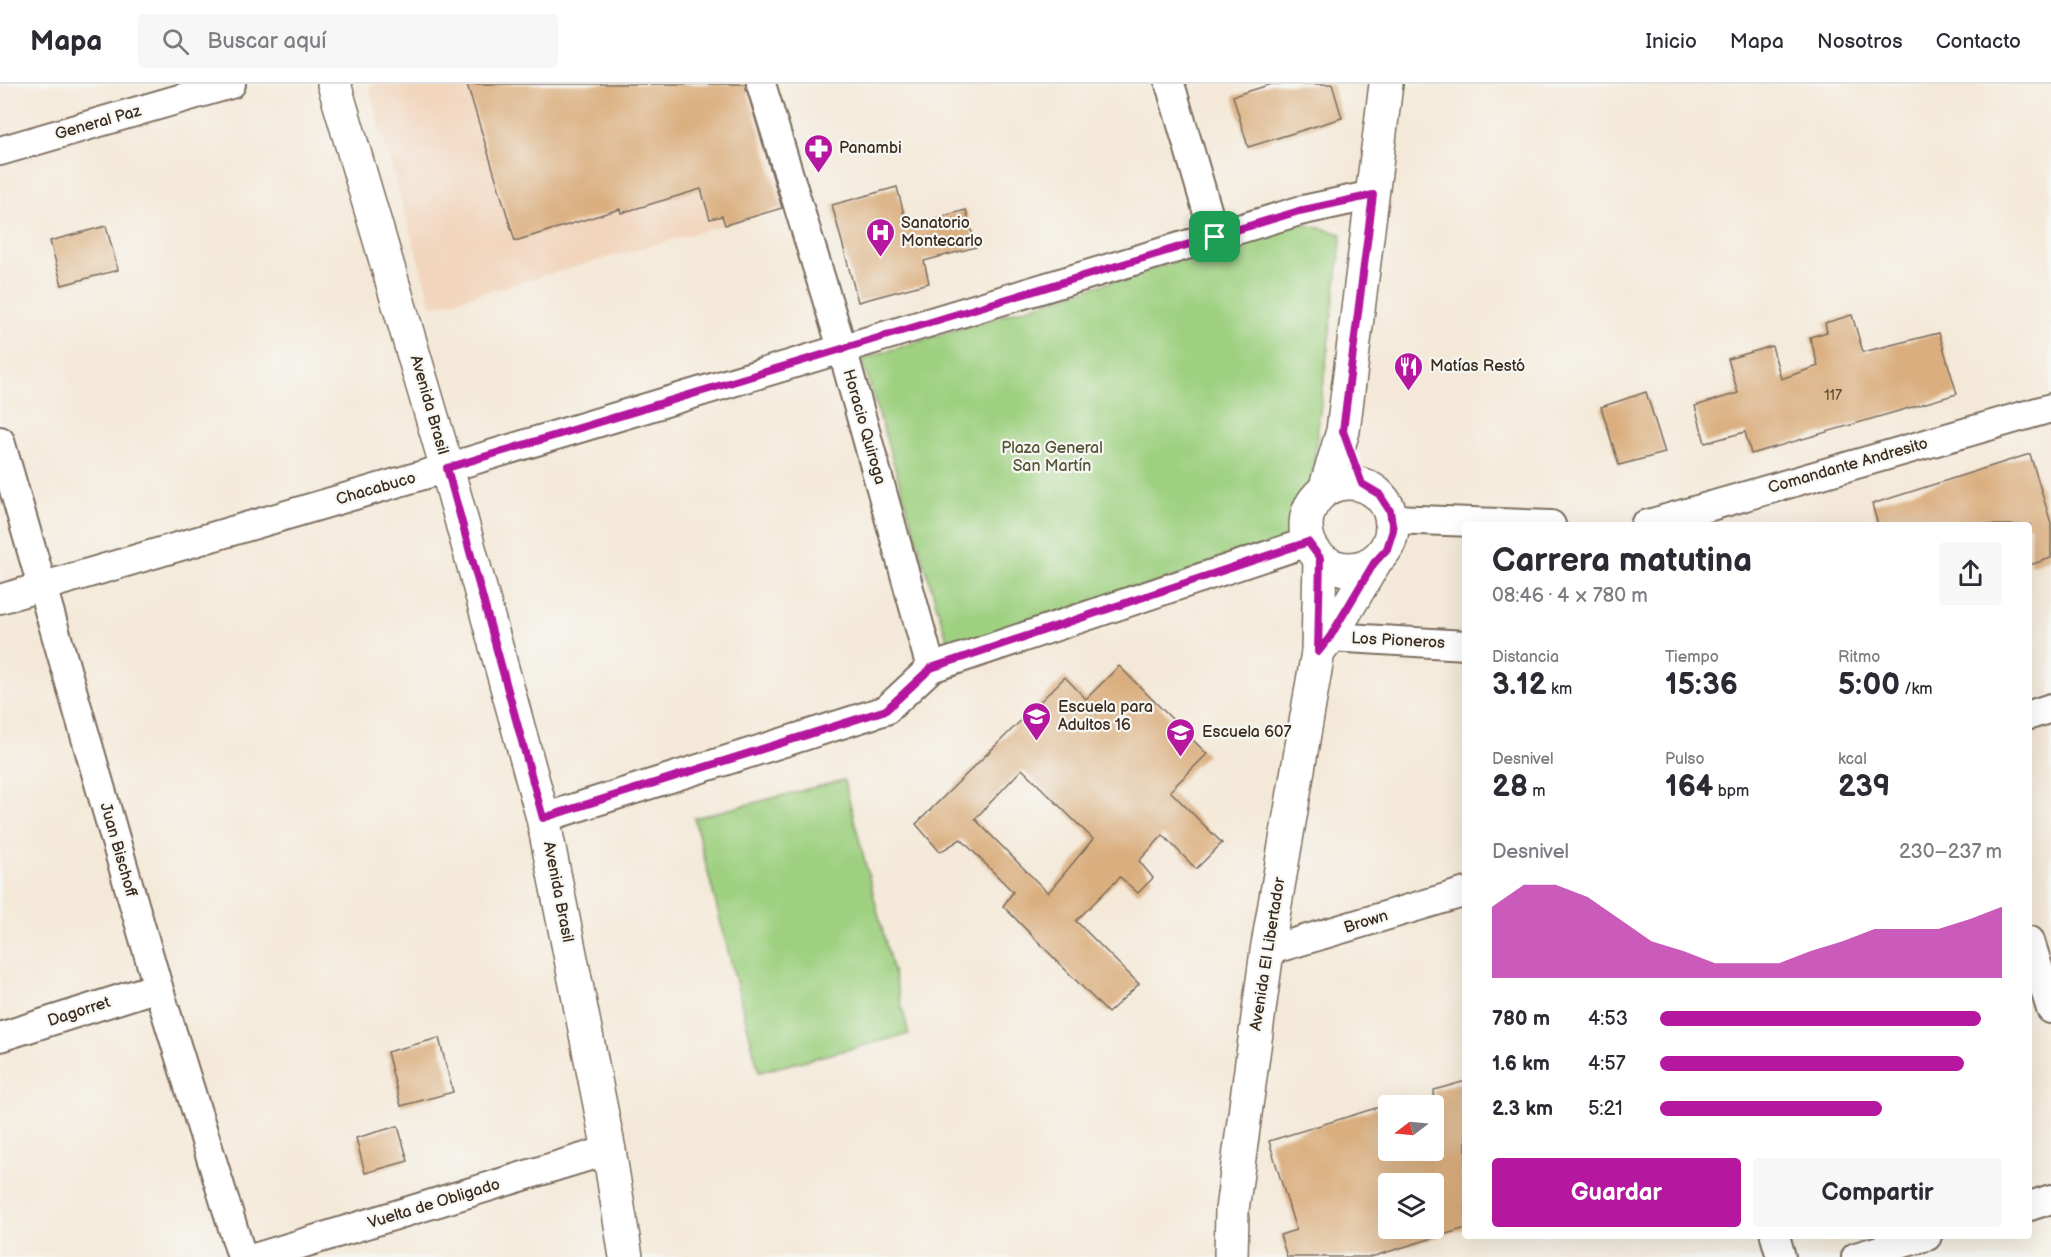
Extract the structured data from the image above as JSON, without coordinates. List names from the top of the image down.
{
  "streets": {
    "main road": ["Avenida Brasil", "Avenida El Libertador"],
    "street": [
      "General Paz",
      "Horacio Quiroga",
      "Comandante Andresito",
      "Chacabuco",
      "Los Pioneros",
      "Juan Bischoff",
      "Brown",
      "Dagorret",
      "Vuelta de Obligado"
    ]
  },
  "crossings": [
    ["Avenida Brasil", "Chacabuco"],
    ["Avenida Brasil", "Vuelta de Obligado"],
    ["Horacio Quiroga", "Chacabuco"],
    ["Chacabuco", "Juan Bischoff"],
    ["Los Pioneros", "Avenida El Libertador"],
    ["Juan Bischoff", "Dagorret"],
    ["Brown", "Avenida El Libertador"]
  ],
  "parks": ["Plaza General San Martín"],
  "places": {
    "pharmacy": ["Panambi"],
    "hospital": ["Sanatorio Montecarlo"],
    "restaurant": ["Matías Restó"],
    "school or university": ["Escuela para Adultos 16", "Escuela 607"]
  },
  "house_numbers": ["117"],
  "north": "left",
  "page": {
    "header": "Mapa",
    "search": "Buscar aquí",
    "nav": [
      "Inicio",
      "Mapa",
      "Nosotros",
      "Contacto"
    ],
    "heading": ["Carrera matutina", "08:46 · 4 × 780 m"],
    "stats": [
      ["Distancia", "3.12 km"],
      ["Tiempo", "15:36"],
      ["Ritmo", "5:00 /km"],
      ["Desnivel", "28 m"],
      ["Pulso", "164 bpm"],
      ["kcal", "239"]
    ],
    "chart": ["Desnivel", "230–237 m"],
    "list": [
      {
        "name": "780 m",
        "note": "4:53"
      },
      {
        "name": "1.6 km",
        "note": "4:57"
      },
      {
        "name": "2.3 km",
        "note": "5:21"
      }
    ],
    "buttons": ["Guardar", "Compartir"]
  }
}
